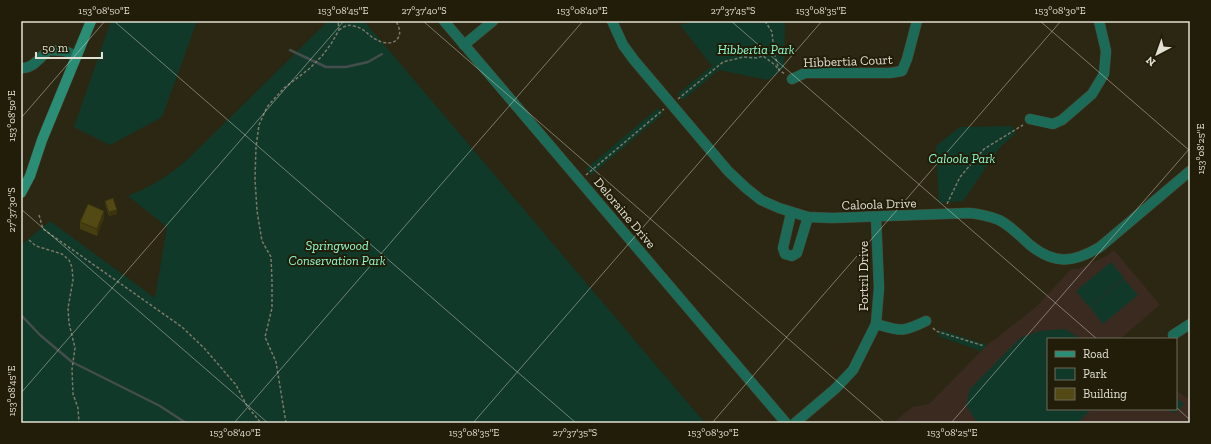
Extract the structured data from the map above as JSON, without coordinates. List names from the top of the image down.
{
  "streets": {
    "street": [
      "Hibbertia Court",
      "Caloola Drive",
      "Deloraine Drive",
      "Fortril Drive"
    ]
  },
  "crossings": [
    ["Caloola Drive", "Fortril Drive"]
  ],
  "parks": ["Hibbertia Park", "Caloola Park", "Springwood Conservation Park"],
  "legend": ["Road", "Park", "Building"],
  "scale_bar": "50 m",
  "north": "bottom left",
  "coordinates": [
    "153°08'50\"E",
    "153°08'45\"E",
    "27°37'40\"S",
    "153°08'40\"E",
    "27°37'45\"S",
    "153°08'35\"E",
    "153°08'30\"E",
    "153°08'25\"E",
    "27°37'30\"S",
    "27°37'35\"S"
  ]
}
